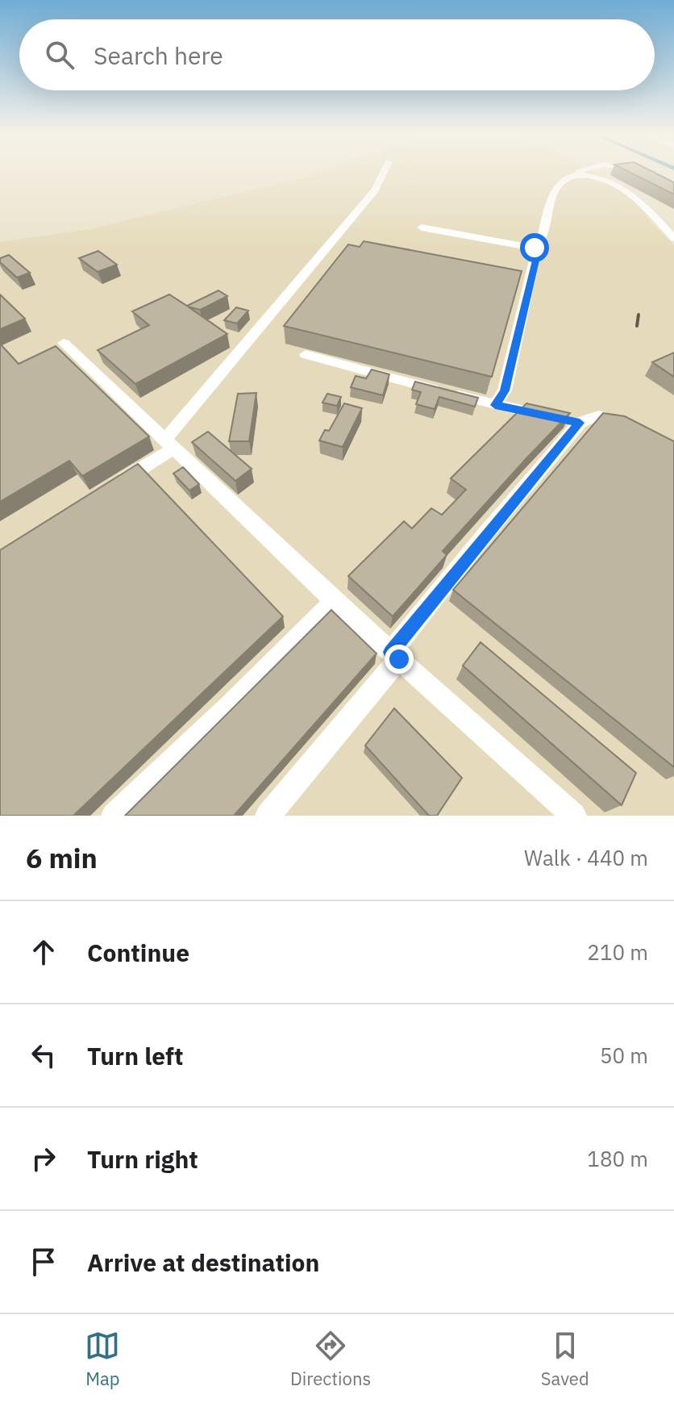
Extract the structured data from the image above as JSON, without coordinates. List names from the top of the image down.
{
  "page": {
    "search": "Search here",
    "heading": ["6 min", "Walk · 440 m"],
    "list": [
      ["Continue", "210 m"],
      ["Turn left", "50 m"],
      ["Turn right", "180 m"],
      "Arrive at destination"
    ],
    "nav": ["Map", "Directions", "Saved"]
  }
}
